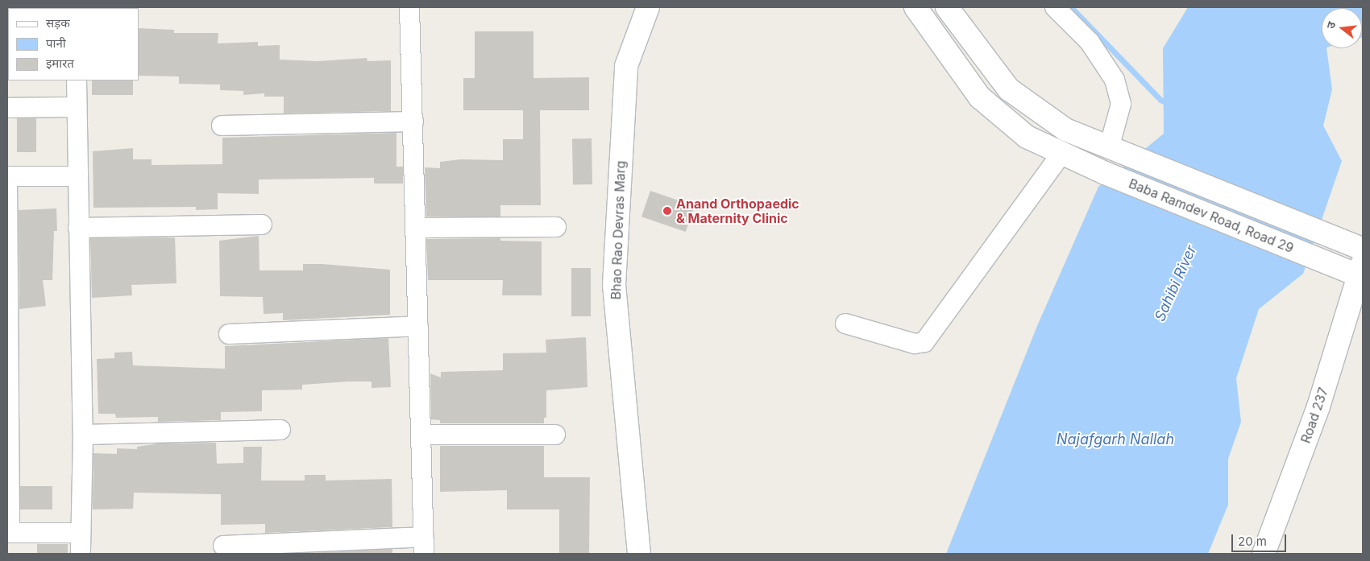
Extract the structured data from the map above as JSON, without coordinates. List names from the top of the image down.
{
  "streets": {
    "street": ["Baba Ramdev Road, Road 29", "Bhao Rao Devras Marg", "Road 237"]
  },
  "crossings": [
    ["Baba Ramdev Road, Road 29", "Road 237"]
  ],
  "water": ["Sahibi River", "Najafgarh Nallah"],
  "places": ["Anand Orthopaedic & Maternity Clinic"],
  "legend": ["सड़क", "पानी", "इमारत"],
  "scale_bar": "20 m",
  "north": "left"
}
